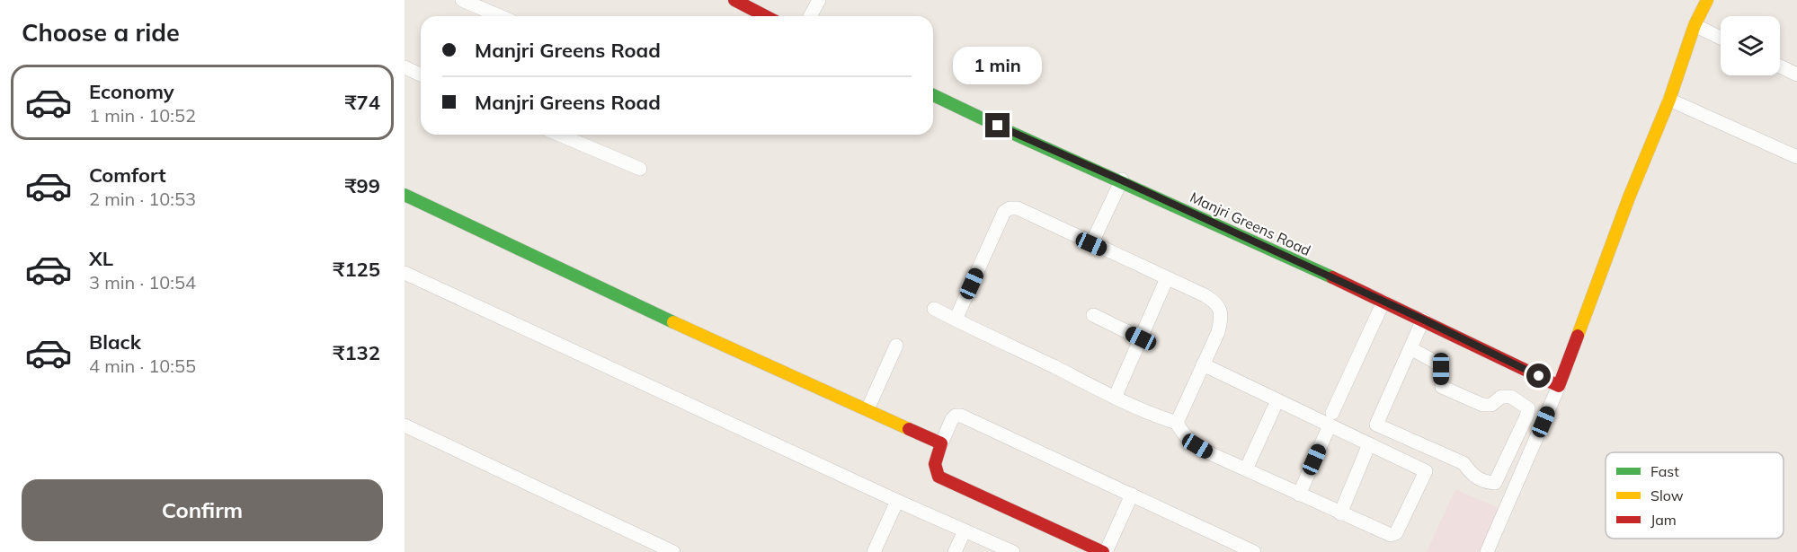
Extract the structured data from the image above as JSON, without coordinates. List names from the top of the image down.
{
  "streets": {
    "street": ["Manjri Greens Road"]
  },
  "legend": ["Fast", "Slow", "Jam"],
  "page": {
    "heading": "Choose a ride",
    "banner": ["Manjri Greens Road", "Manjri Greens Road"],
    "bubble": "1 min",
    "list": [
      {
        "name": "Economy",
        "note": "1 min · 10:52",
        "value": "₹74"
      },
      {
        "name": "Comfort",
        "note": "2 min · 10:53",
        "value": "₹99"
      },
      {
        "name": "XL",
        "note": "3 min · 10:54",
        "value": "₹125"
      },
      {
        "name": "Black",
        "note": "4 min · 10:55",
        "value": "₹132"
      }
    ],
    "buttons": "Confirm"
  }
}
